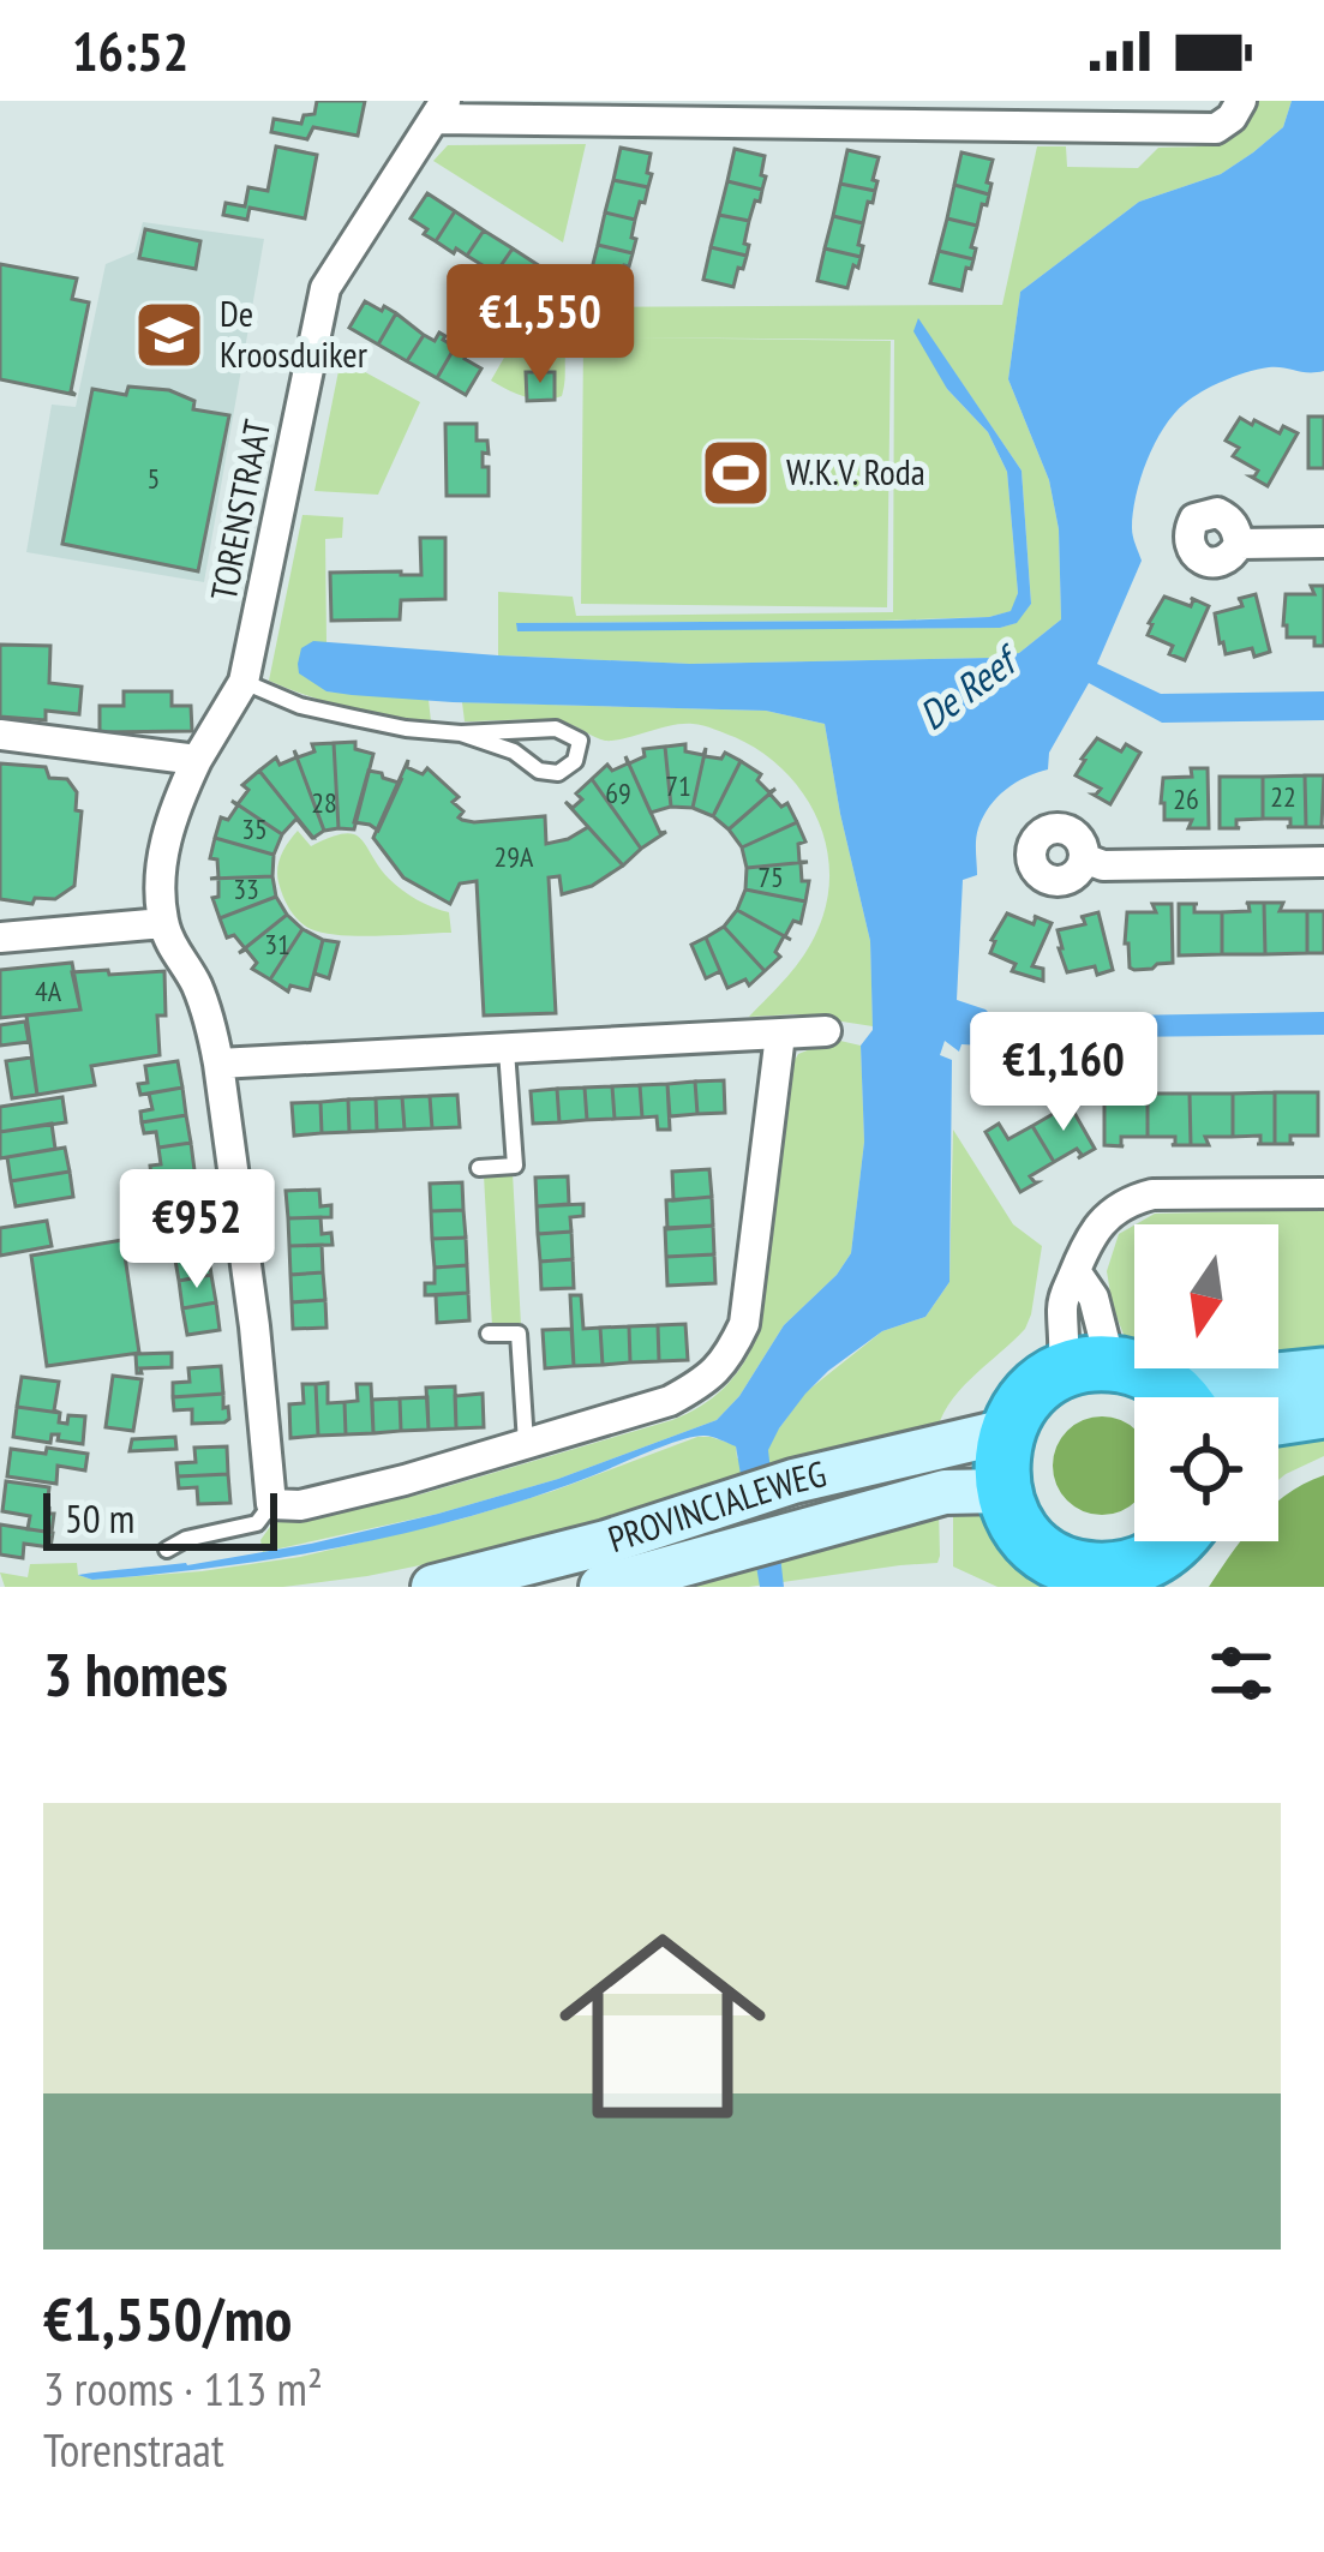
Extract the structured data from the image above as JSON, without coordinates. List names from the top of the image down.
{
  "streets": {
    "main road": ["PROVINCIALEWEG"],
    "street": ["TORENSTRAAT"]
  },
  "water": ["De Reef"],
  "places": {
    "school or university": ["De Kroosduiker"],
    "sports": ["W.K.V. Roda"]
  },
  "house_numbers": [
    "5",
    "71",
    "69",
    "22",
    "26",
    "28",
    "35",
    "29A",
    "75",
    "33",
    "31",
    "4A"
  ],
  "scale_bar": "50 m",
  "north": "bottom",
  "page": {
    "status": "16:52",
    "price": ["€1,550", "€1,160", "€952"],
    "scale": "50 m",
    "heading": "3 homes",
    "list": [
      {
        "name": "€1,550/mo",
        "note": "3 rooms · 113 m² · Torenstraat"
      }
    ]
  }
}
